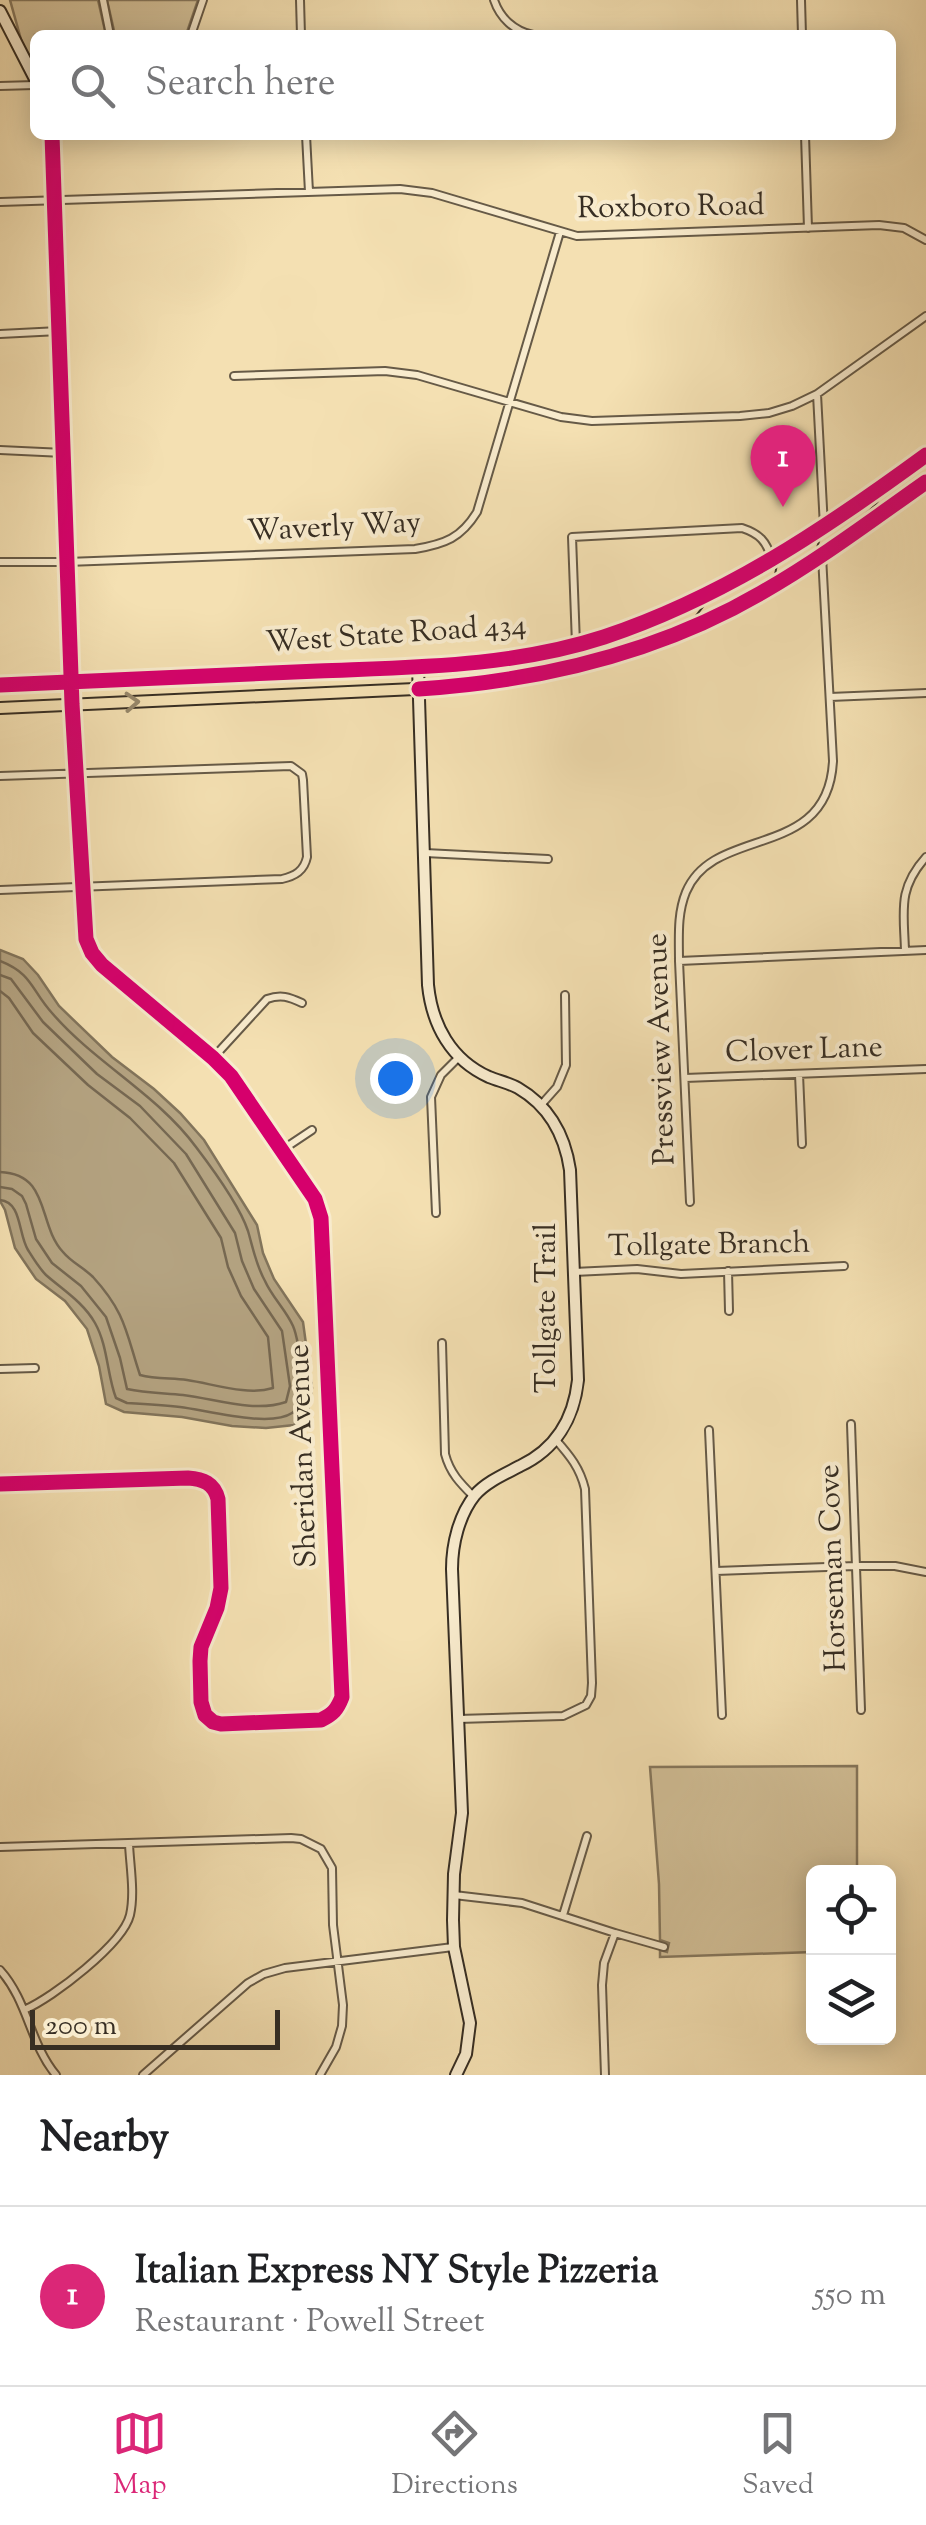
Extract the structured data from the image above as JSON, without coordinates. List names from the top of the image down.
{
  "streets": {
    "main road": ["West State Road 434"],
    "street": [
      "Roxboro Road",
      "Waverly Way",
      "Pressview Avenue",
      "Clover Lane",
      "Tollgate Branch",
      "Tollgate Trail",
      "Sheridan Avenue",
      "Horseman Cove"
    ]
  },
  "crossings": [
    ["Roxboro Road", "Waverly Way"],
    ["Pressview Avenue", "Clover Lane"],
    ["Tollgate Branch", "Tollgate Trail"]
  ],
  "scale_bar": "200 m",
  "page": {
    "search": "Search here",
    "pins": "1",
    "scale": "200 m",
    "heading": "Nearby",
    "list": [
      {
        "mark": "1",
        "name": "Italian Express NY Style Pizzeria",
        "note": "Restaurant · Powell Street",
        "value": "550 m"
      }
    ],
    "nav": ["Map", "Directions", "Saved"]
  }
}
